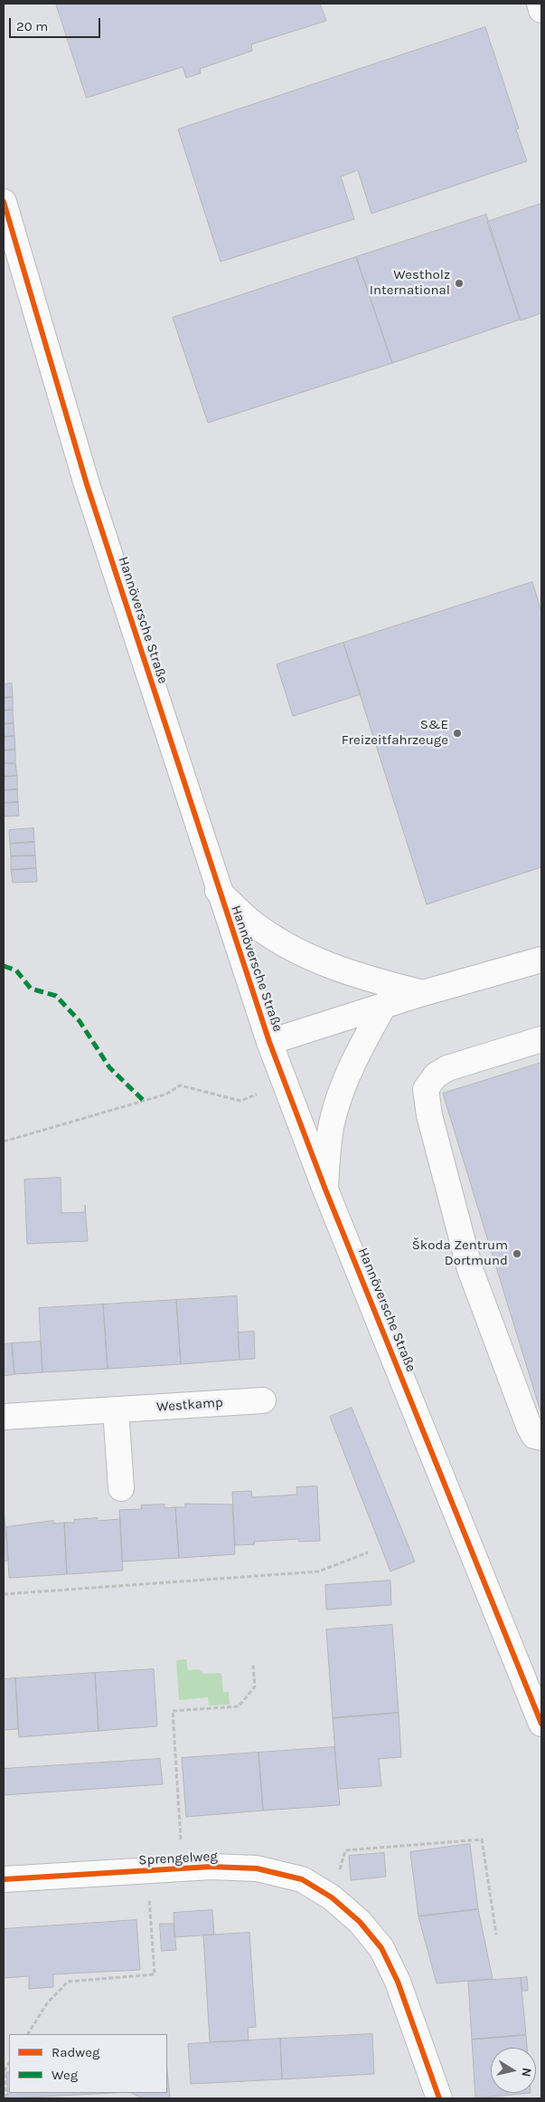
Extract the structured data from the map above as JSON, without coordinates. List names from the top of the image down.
{
  "streets": {
    "street": ["Hannöversche Straße", "Westkamp", "Sprengelweg"]
  },
  "places": ["Westholz International", "S&E Freizeitfahrzeuge", "Škoda Zentrum Dortmund"],
  "legend": ["Radweg", "Weg"],
  "scale_bar": "20 m",
  "north": "right"
}
